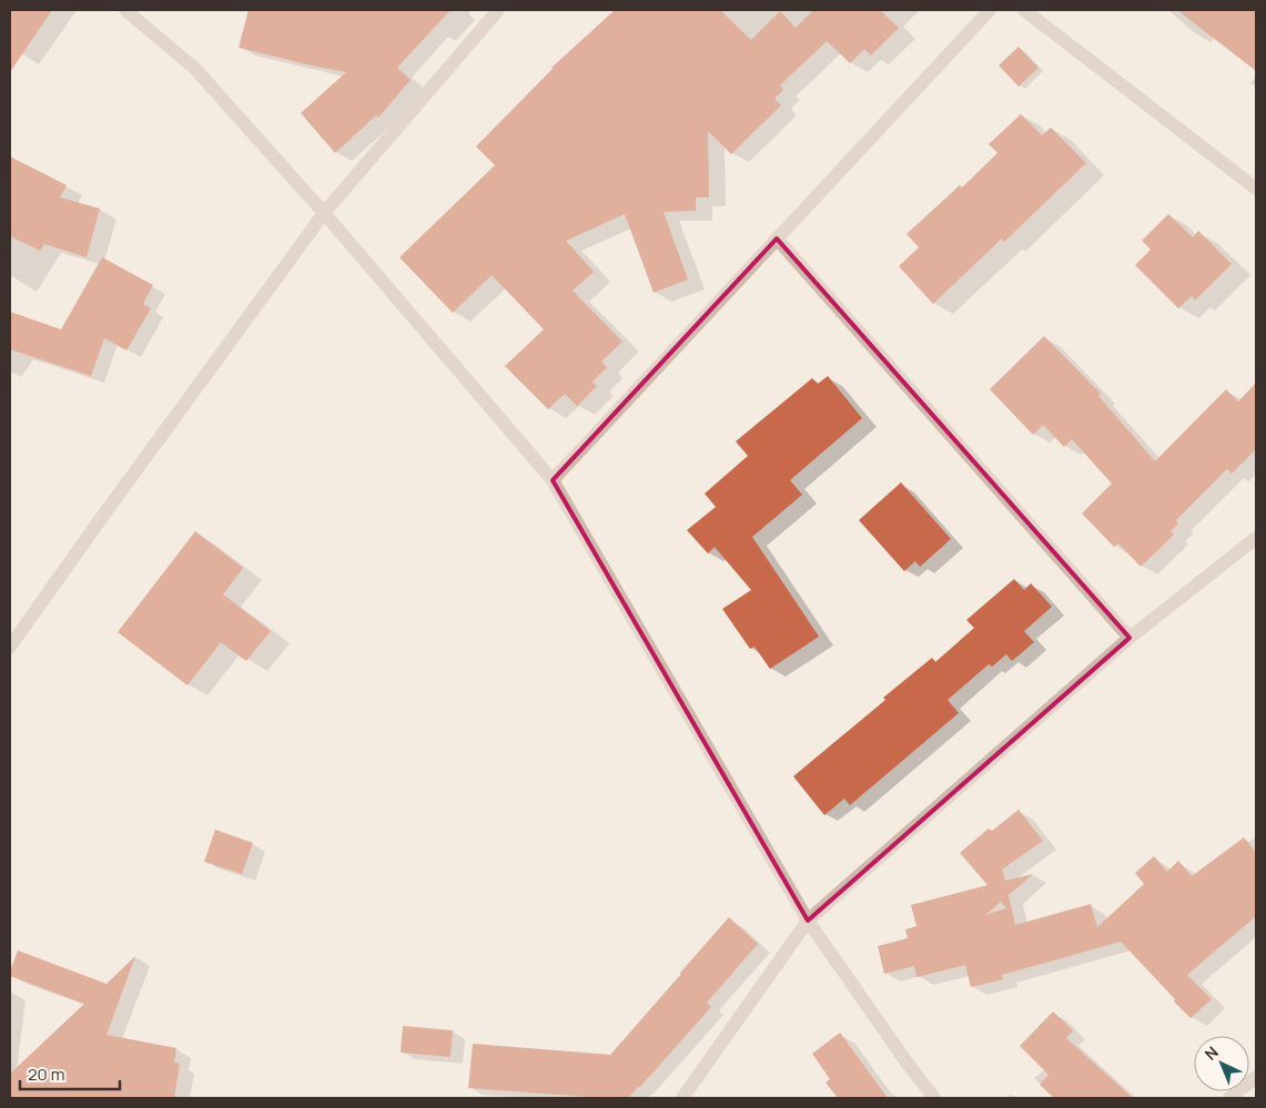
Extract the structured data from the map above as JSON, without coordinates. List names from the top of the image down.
{
  "scale_bar": "20 m",
  "north": "top left"
}
